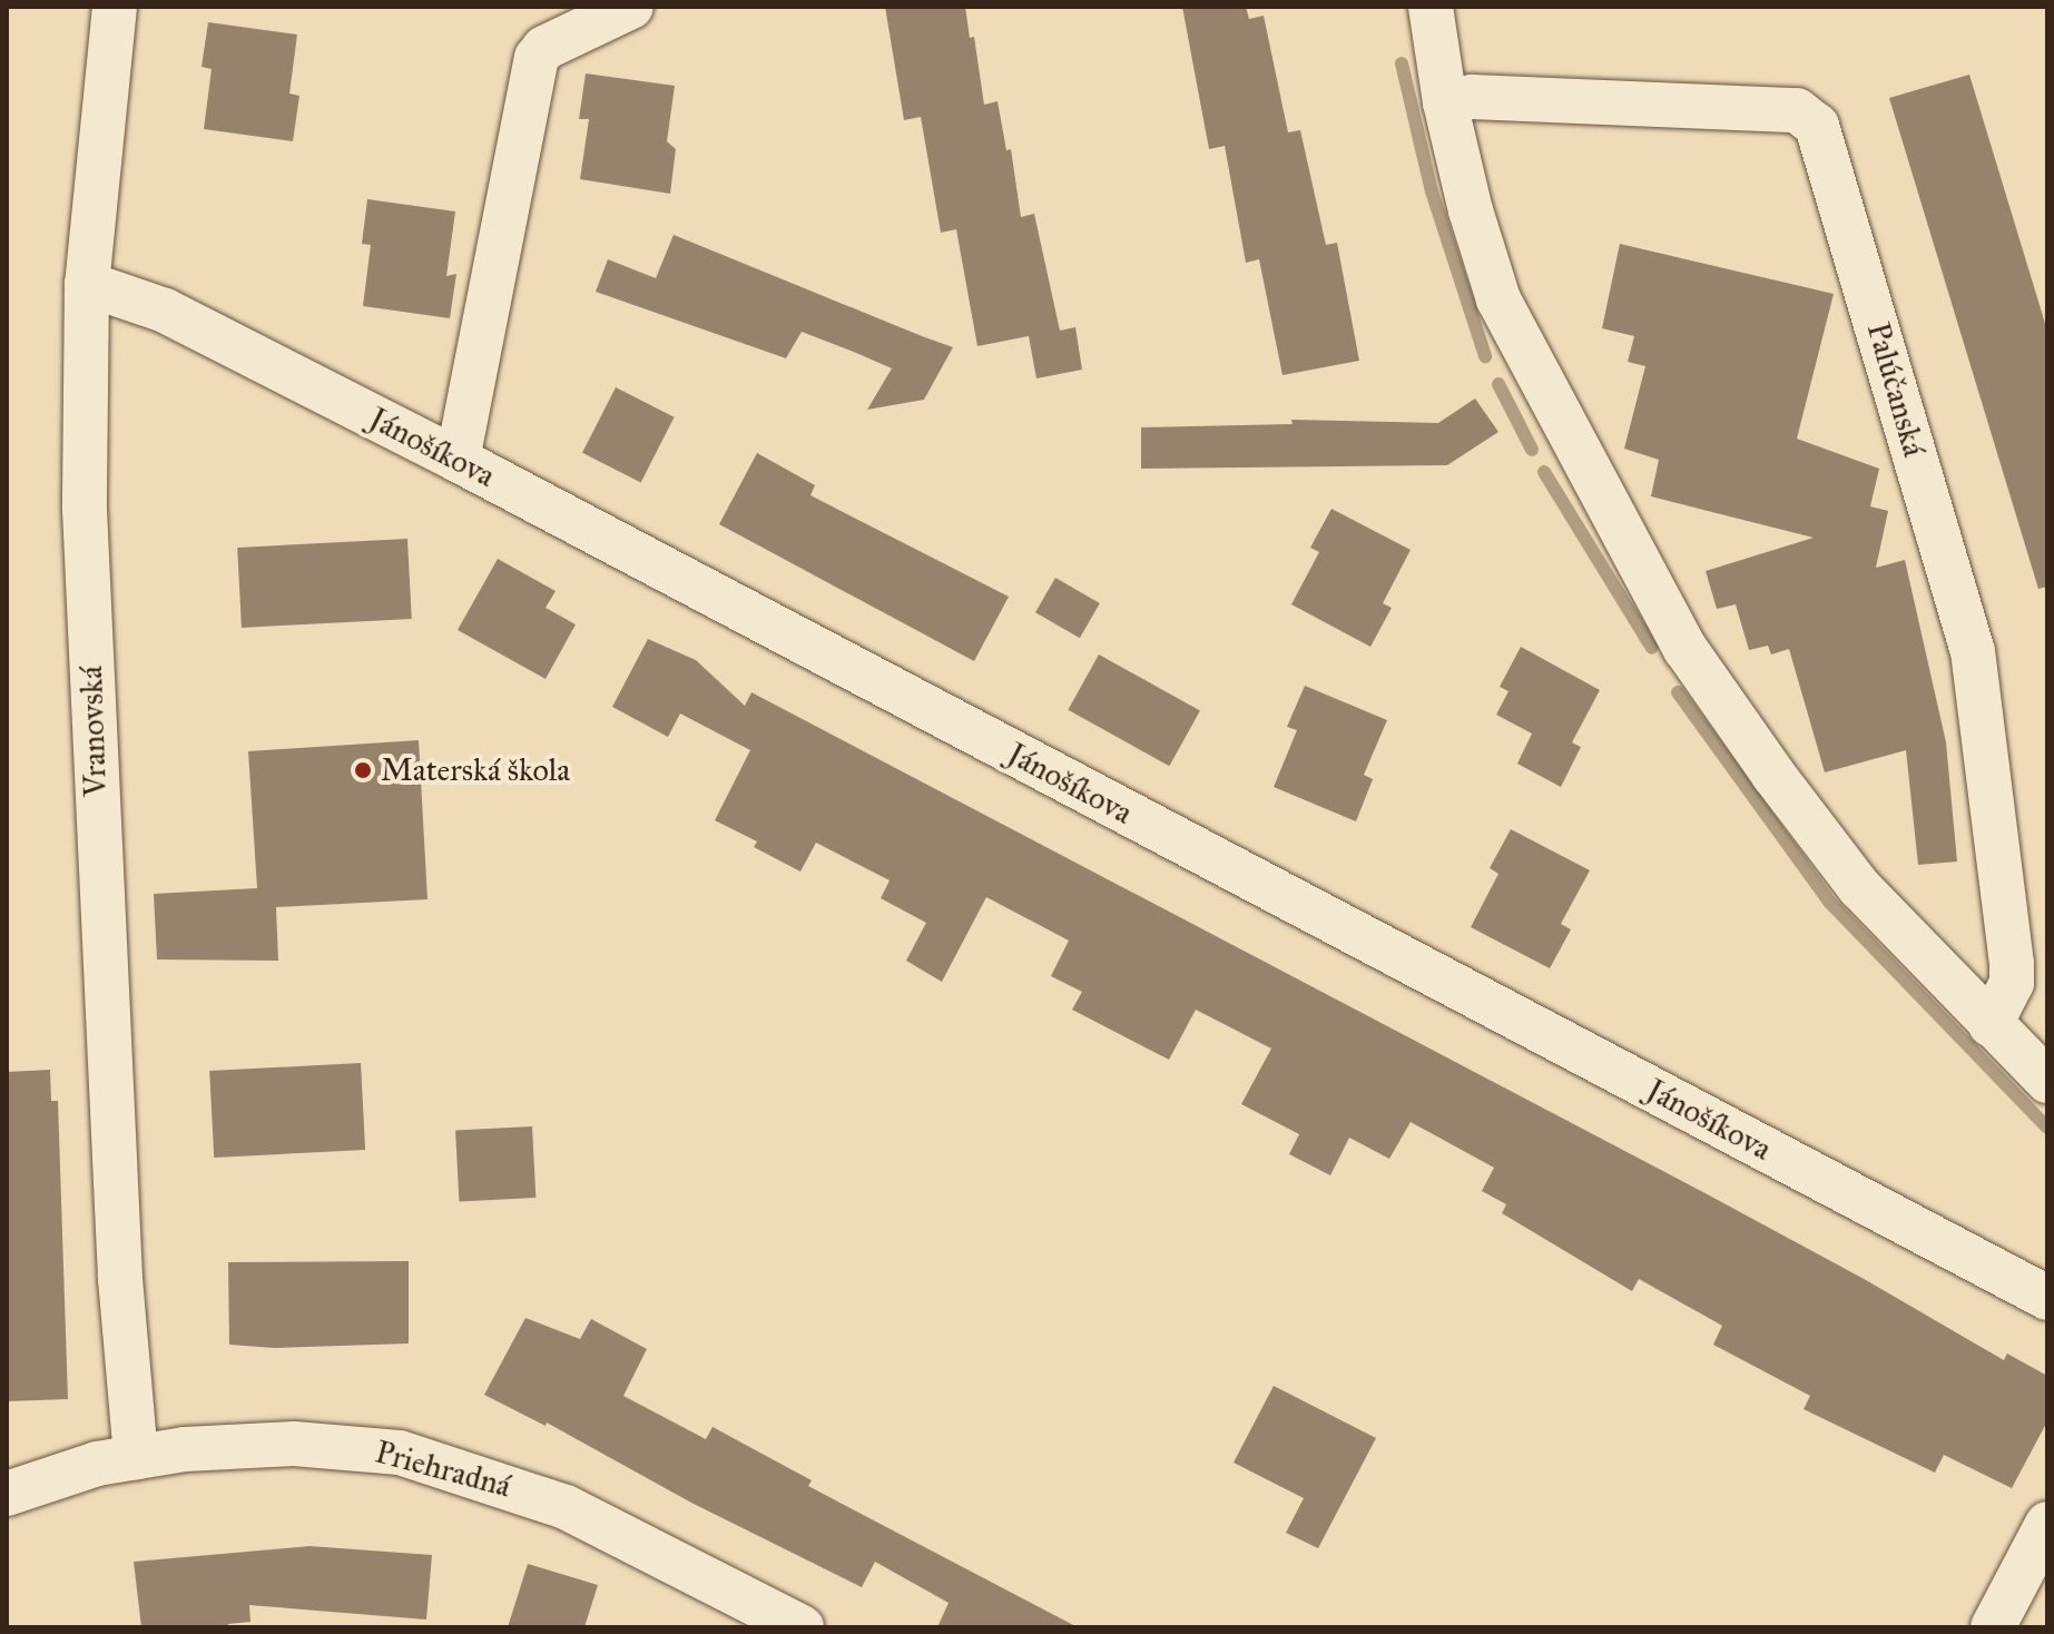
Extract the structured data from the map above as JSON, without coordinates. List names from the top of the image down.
{
  "streets": {
    "street": [
      "Palúčanská",
      "Jánošíkova",
      "Vranovská",
      "Priehradná"
    ]
  },
  "crossings": [
    ["Jánošíkova", "Vranovská"],
    ["Vranovská", "Priehradná"]
  ],
  "places": ["Materská škola"]
}
